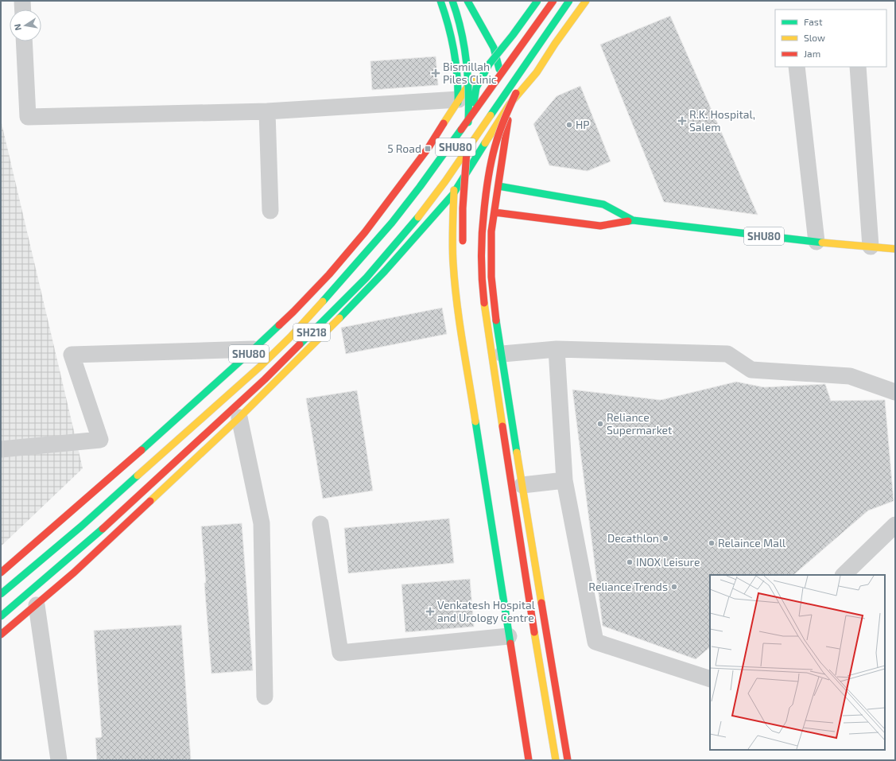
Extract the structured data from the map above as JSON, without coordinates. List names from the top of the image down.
{
  "streets": {
    "main road": ["SHU80", "SH218"]
  },
  "places": {
    "health": ["Bismillah Piles Clinic", "R.K. Hospital, Salem", "Venkatesh Hospital and Urology Centre"],
    "other": [
      "HP",
      "Reliance Supermarket",
      "Decathlon",
      "Relaince Mall",
      "INOX Leisure",
      "Reliance Trends"
    ],
    "transit": ["5 Road"]
  },
  "legend": ["Fast", "Slow", "Jam"],
  "north": "left"
}
